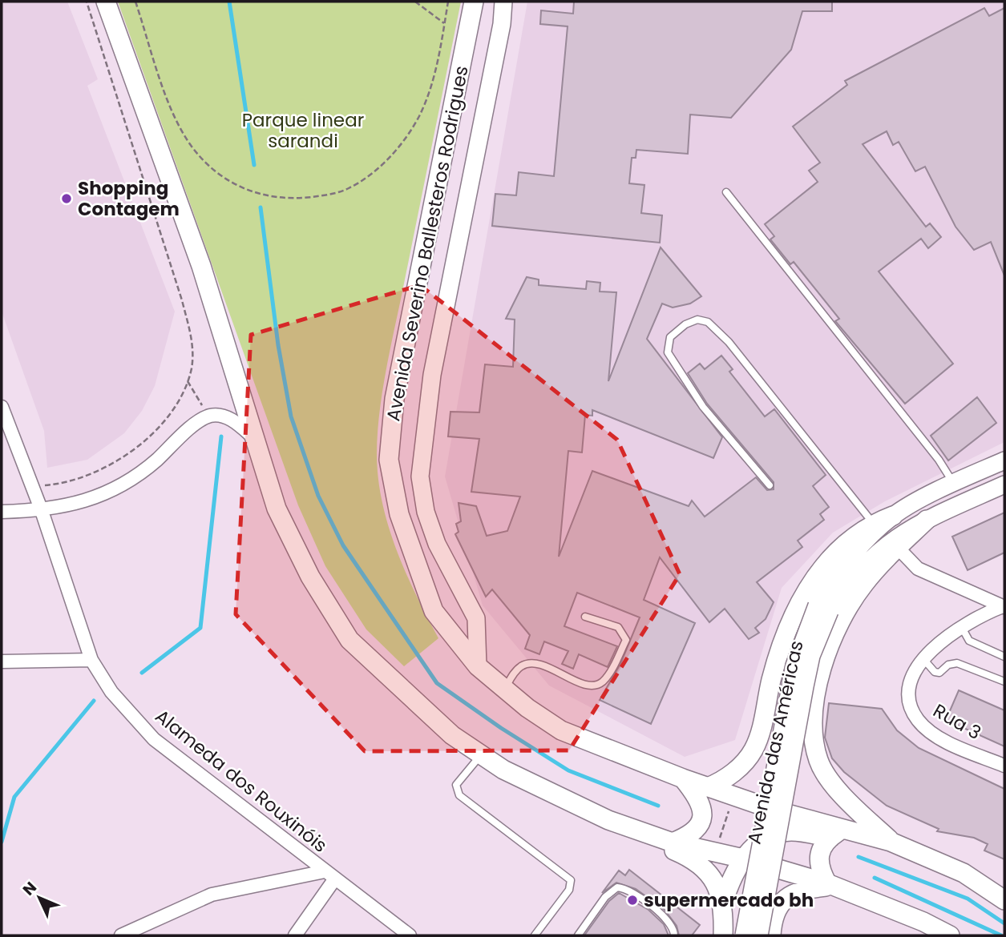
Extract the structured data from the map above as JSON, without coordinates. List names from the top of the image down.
{
  "streets": {
    "main road": ["Avenida Severino Ballesteros Rodrigues", "Avenida das Américas"],
    "street": ["Rua 3", "Alameda dos Rouxinóis"]
  },
  "parks": ["Parque linear sarandi"],
  "places": ["Shopping Contagem", "supermercado bh"],
  "north": "top left"
}
